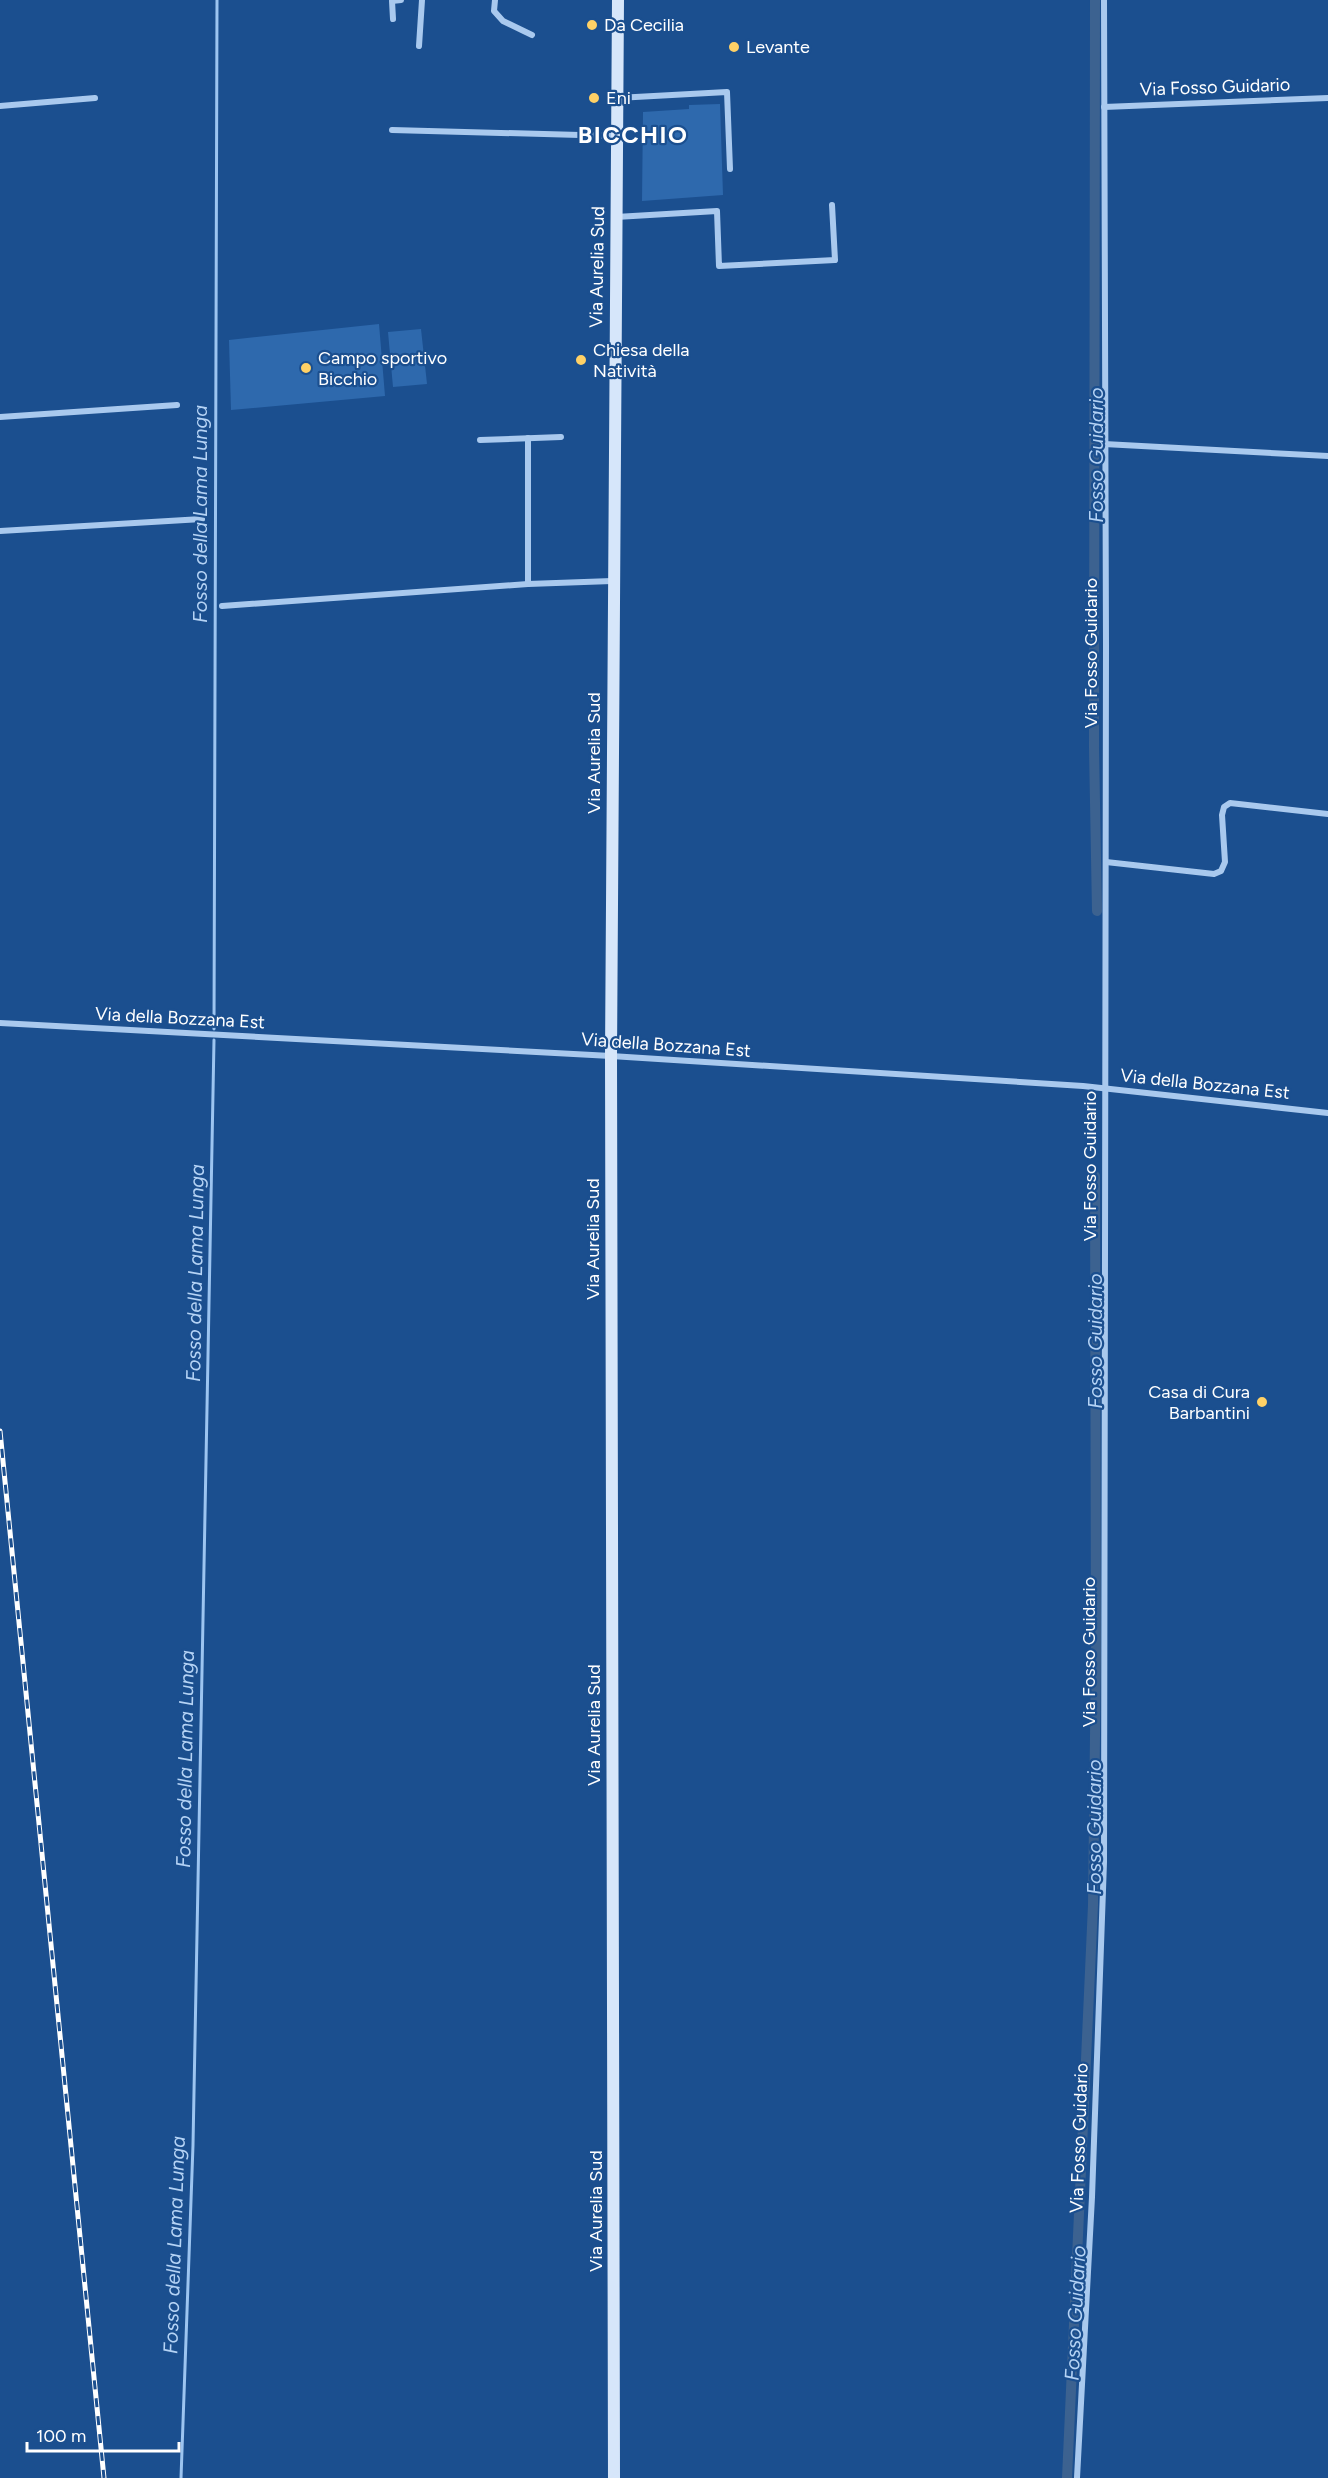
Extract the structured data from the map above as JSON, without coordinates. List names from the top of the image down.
{
  "streets": {
    "main road": ["Via Aurelia Sud"],
    "street": ["Via Fosso Guidario", "Via della Bozzana Est"]
  },
  "crossings": [
    ["Via Fosso Guidario", "Via della Bozzana Est"],
    ["Via Aurelia Sud", "Via della Bozzana Est"]
  ],
  "districts": ["BICCHIO"],
  "water": ["Fosso Guidario", "Fosso della Lama Lunga"],
  "places": [
    "Da Cecilia",
    "Levante",
    "Eni",
    "Chiesa della Natività",
    "Campo sportivo Bicchio",
    "Casa di Cura Barbantini"
  ],
  "scale_bar": "100 m"
}
